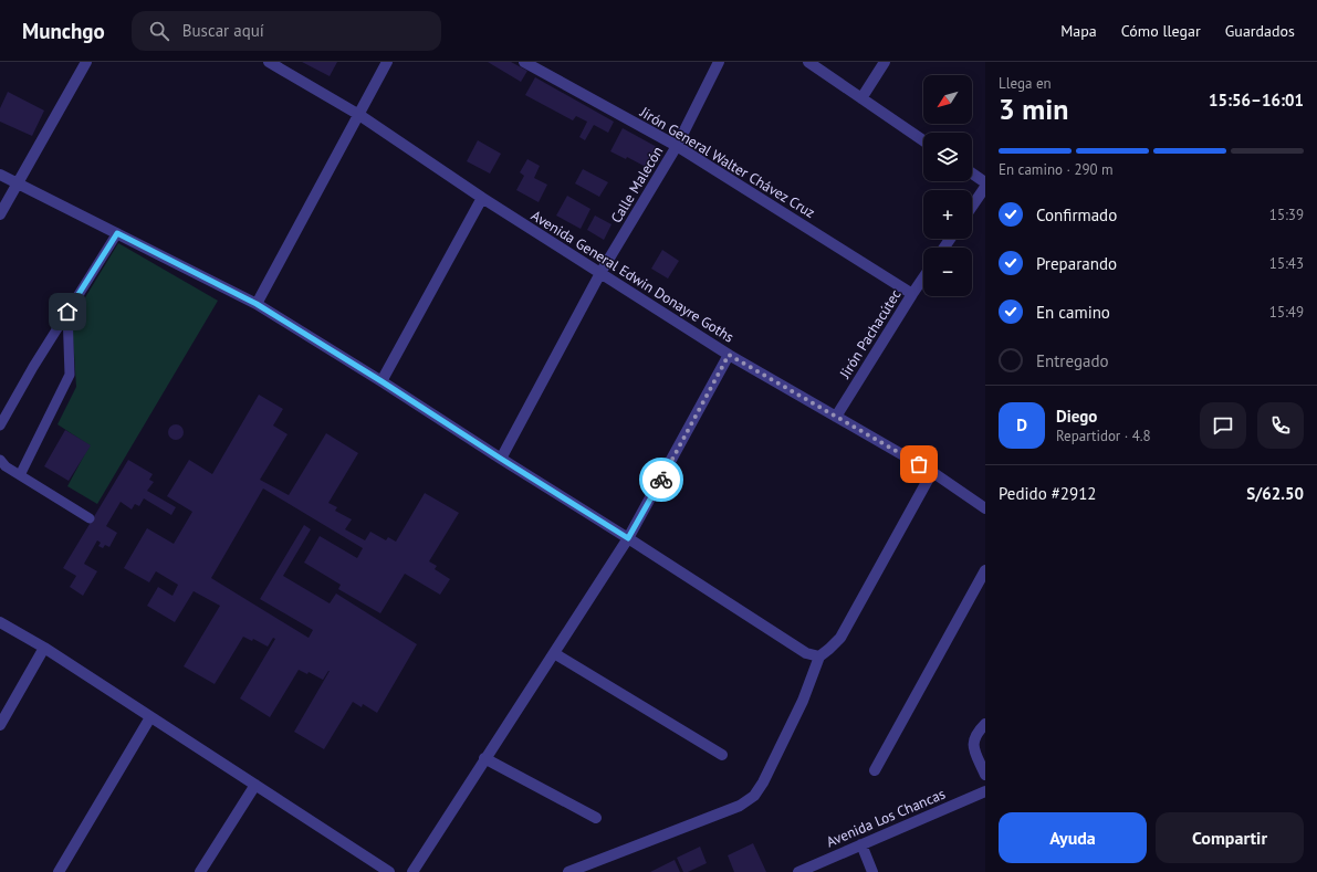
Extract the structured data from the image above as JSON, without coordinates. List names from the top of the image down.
{
  "streets": {
    "street": [
      "Jirón General Walter Chávez Cruz",
      "Calle Malecón",
      "Avenida General Edwin Donayre Goths",
      "Jirón Pachacútec",
      "Avenida Los Chancas"
    ]
  },
  "crossings": [
    ["Jirón General Walter Chávez Cruz", "Calle Malecón"],
    ["Jirón General Walter Chávez Cruz", "Jirón Pachacútec"],
    ["Calle Malecón", "Avenida General Edwin Donayre Goths"],
    ["Avenida General Edwin Donayre Goths", "Jirón Pachacútec"]
  ],
  "north": "bottom left",
  "page": {
    "header": "Munchgo",
    "search": "Buscar aquí",
    "nav": ["Mapa", "Cómo llegar", "Guardados"],
    "heading": ["3 min", "Llega en", "15:56–16:01"],
    "panel": [
      "Diego",
      "Repartidor · 4.8",
      "Pedido #2912",
      "S/62.50"
    ],
    "map_buttons": ["+", "−"],
    "bar": "En camino · 290 m",
    "list": [
      ["Confirmado", "15:39"],
      ["Preparando", "15:43"],
      ["En camino", "15:49"],
      "Entregado"
    ],
    "round": "D",
    "buttons": ["Ayuda", "Compartir"]
  }
}
